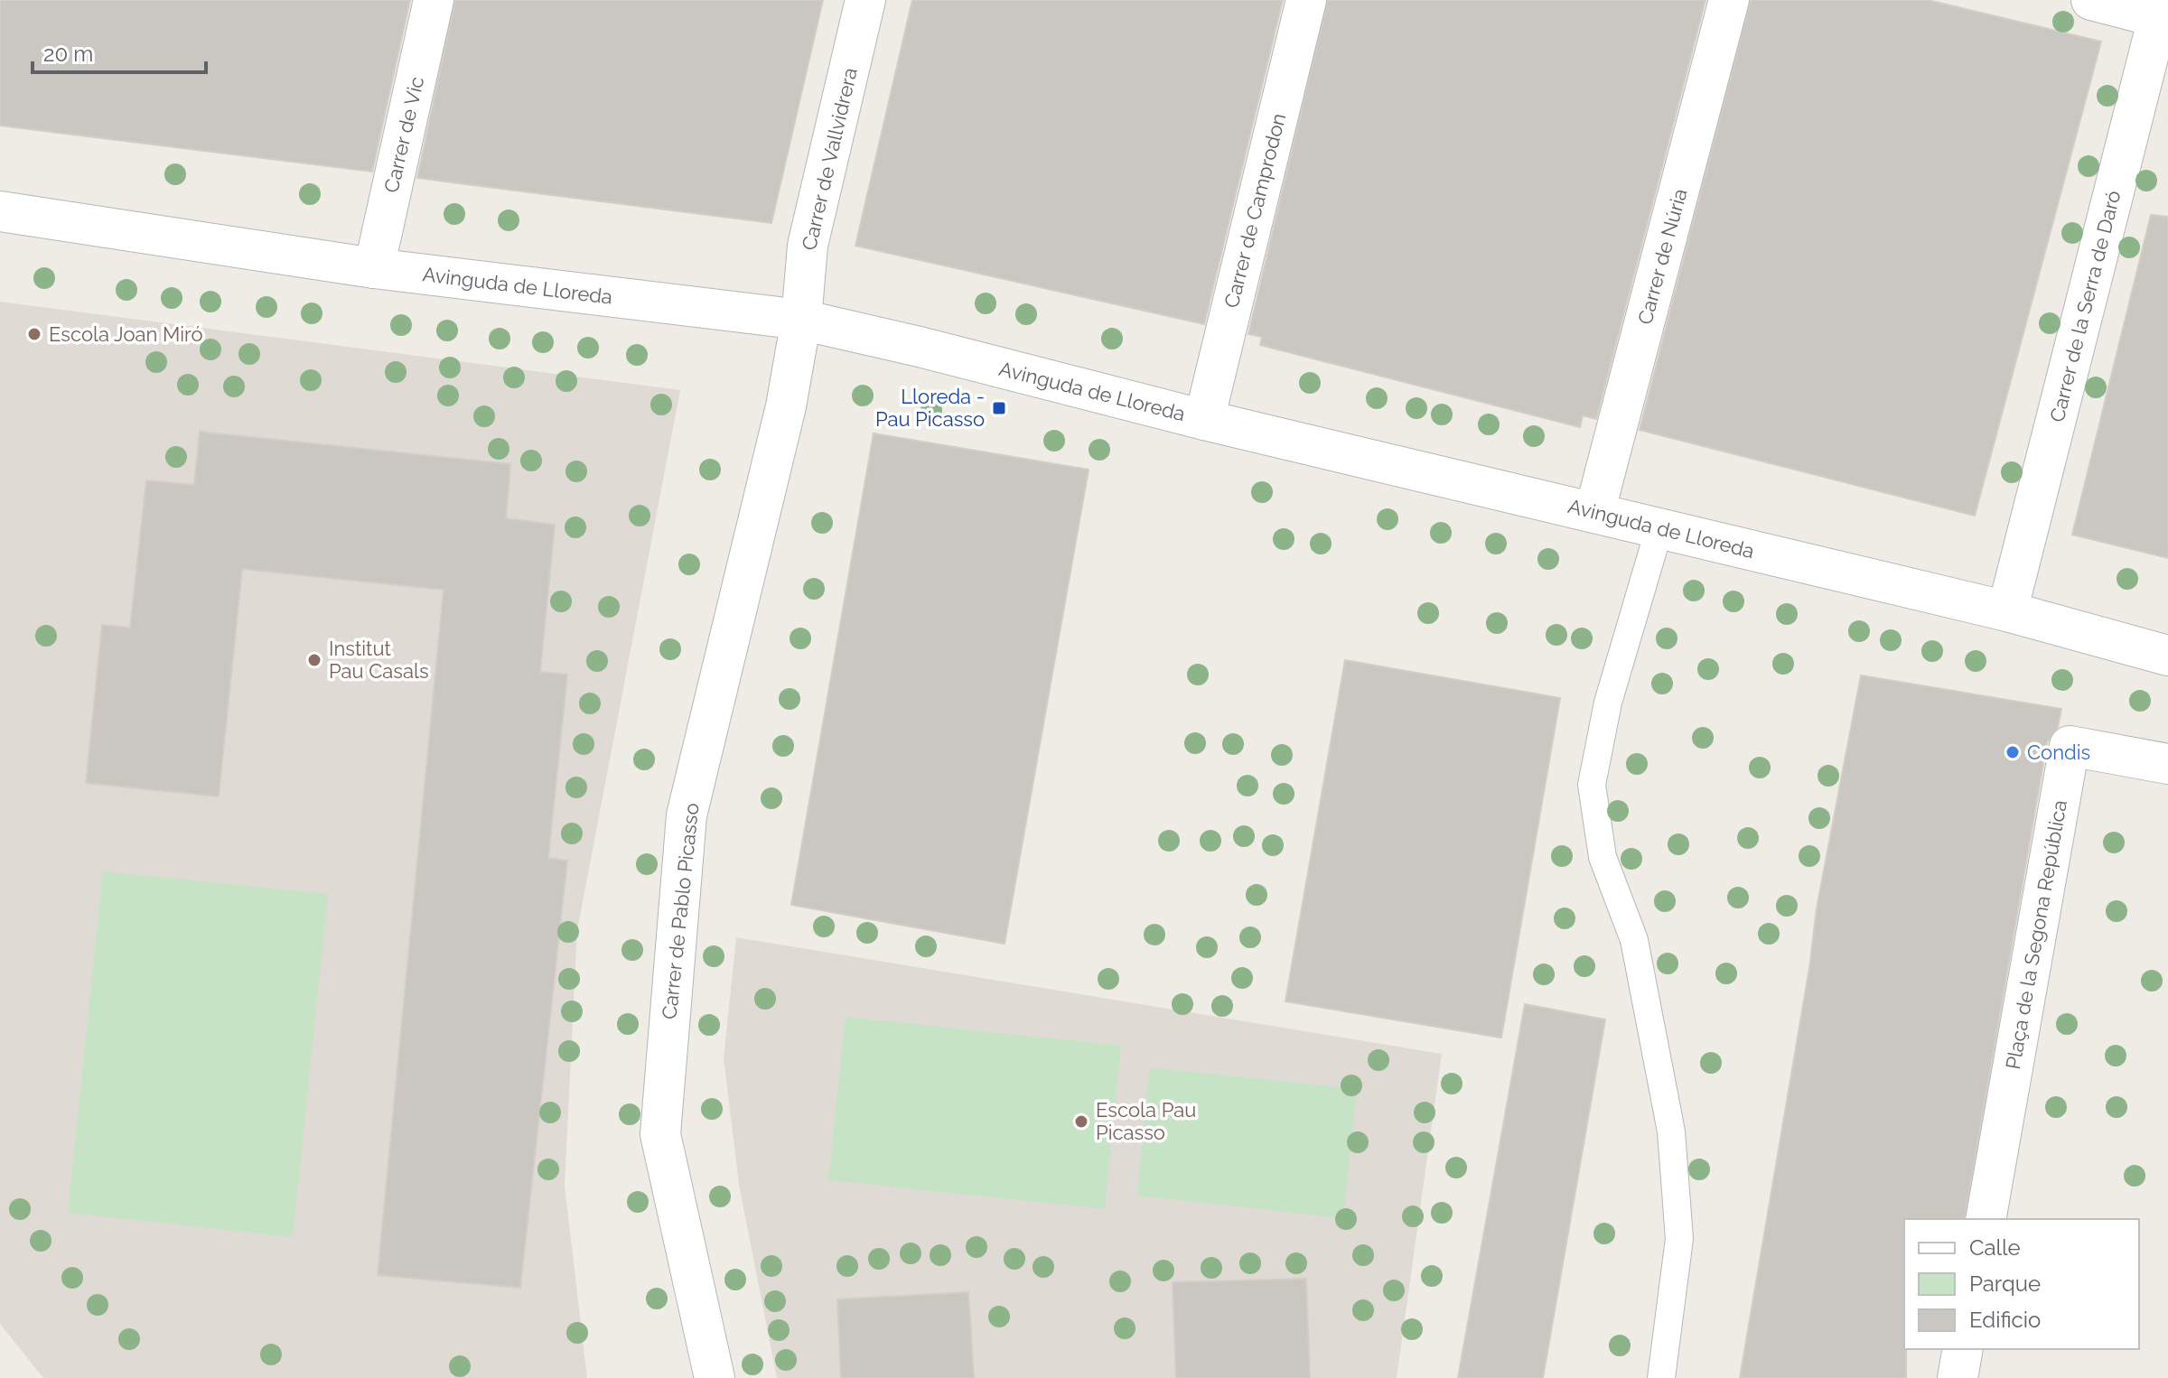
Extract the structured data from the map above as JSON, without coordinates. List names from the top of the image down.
{
  "streets": {
    "street": [
      "Carrer de Vic",
      "Carrer de Vallvidrera",
      "Carrer de Camprodon",
      "Carrer de Núria",
      "Avinguda de Lloreda",
      "Carrer de la Serra de Daró",
      "Carrer de Pablo Picasso",
      "Plaça de la Segona República"
    ]
  },
  "crossings": [
    ["Carrer de Vic", "Avinguda de Lloreda"],
    ["Carrer de Vallvidrera", "Avinguda de Lloreda"],
    ["Carrer de Vallvidrera", "Carrer de Pablo Picasso"],
    ["Carrer de Camprodon", "Avinguda de Lloreda"],
    ["Carrer de Núria", "Avinguda de Lloreda"],
    ["Avinguda de Lloreda", "Carrer de la Serra de Daró"],
    ["Avinguda de Lloreda", "Carrer de Pablo Picasso"]
  ],
  "places": {
    "other": [
      "Escola Joan Miró",
      "Institut Pau Casals",
      "Condis",
      "Escola Pau Picasso"
    ],
    "transit": ["Lloreda - Pau Picasso"]
  },
  "legend": ["Calle", "Parque", "Edificio"],
  "scale_bar": "20 m"
}
